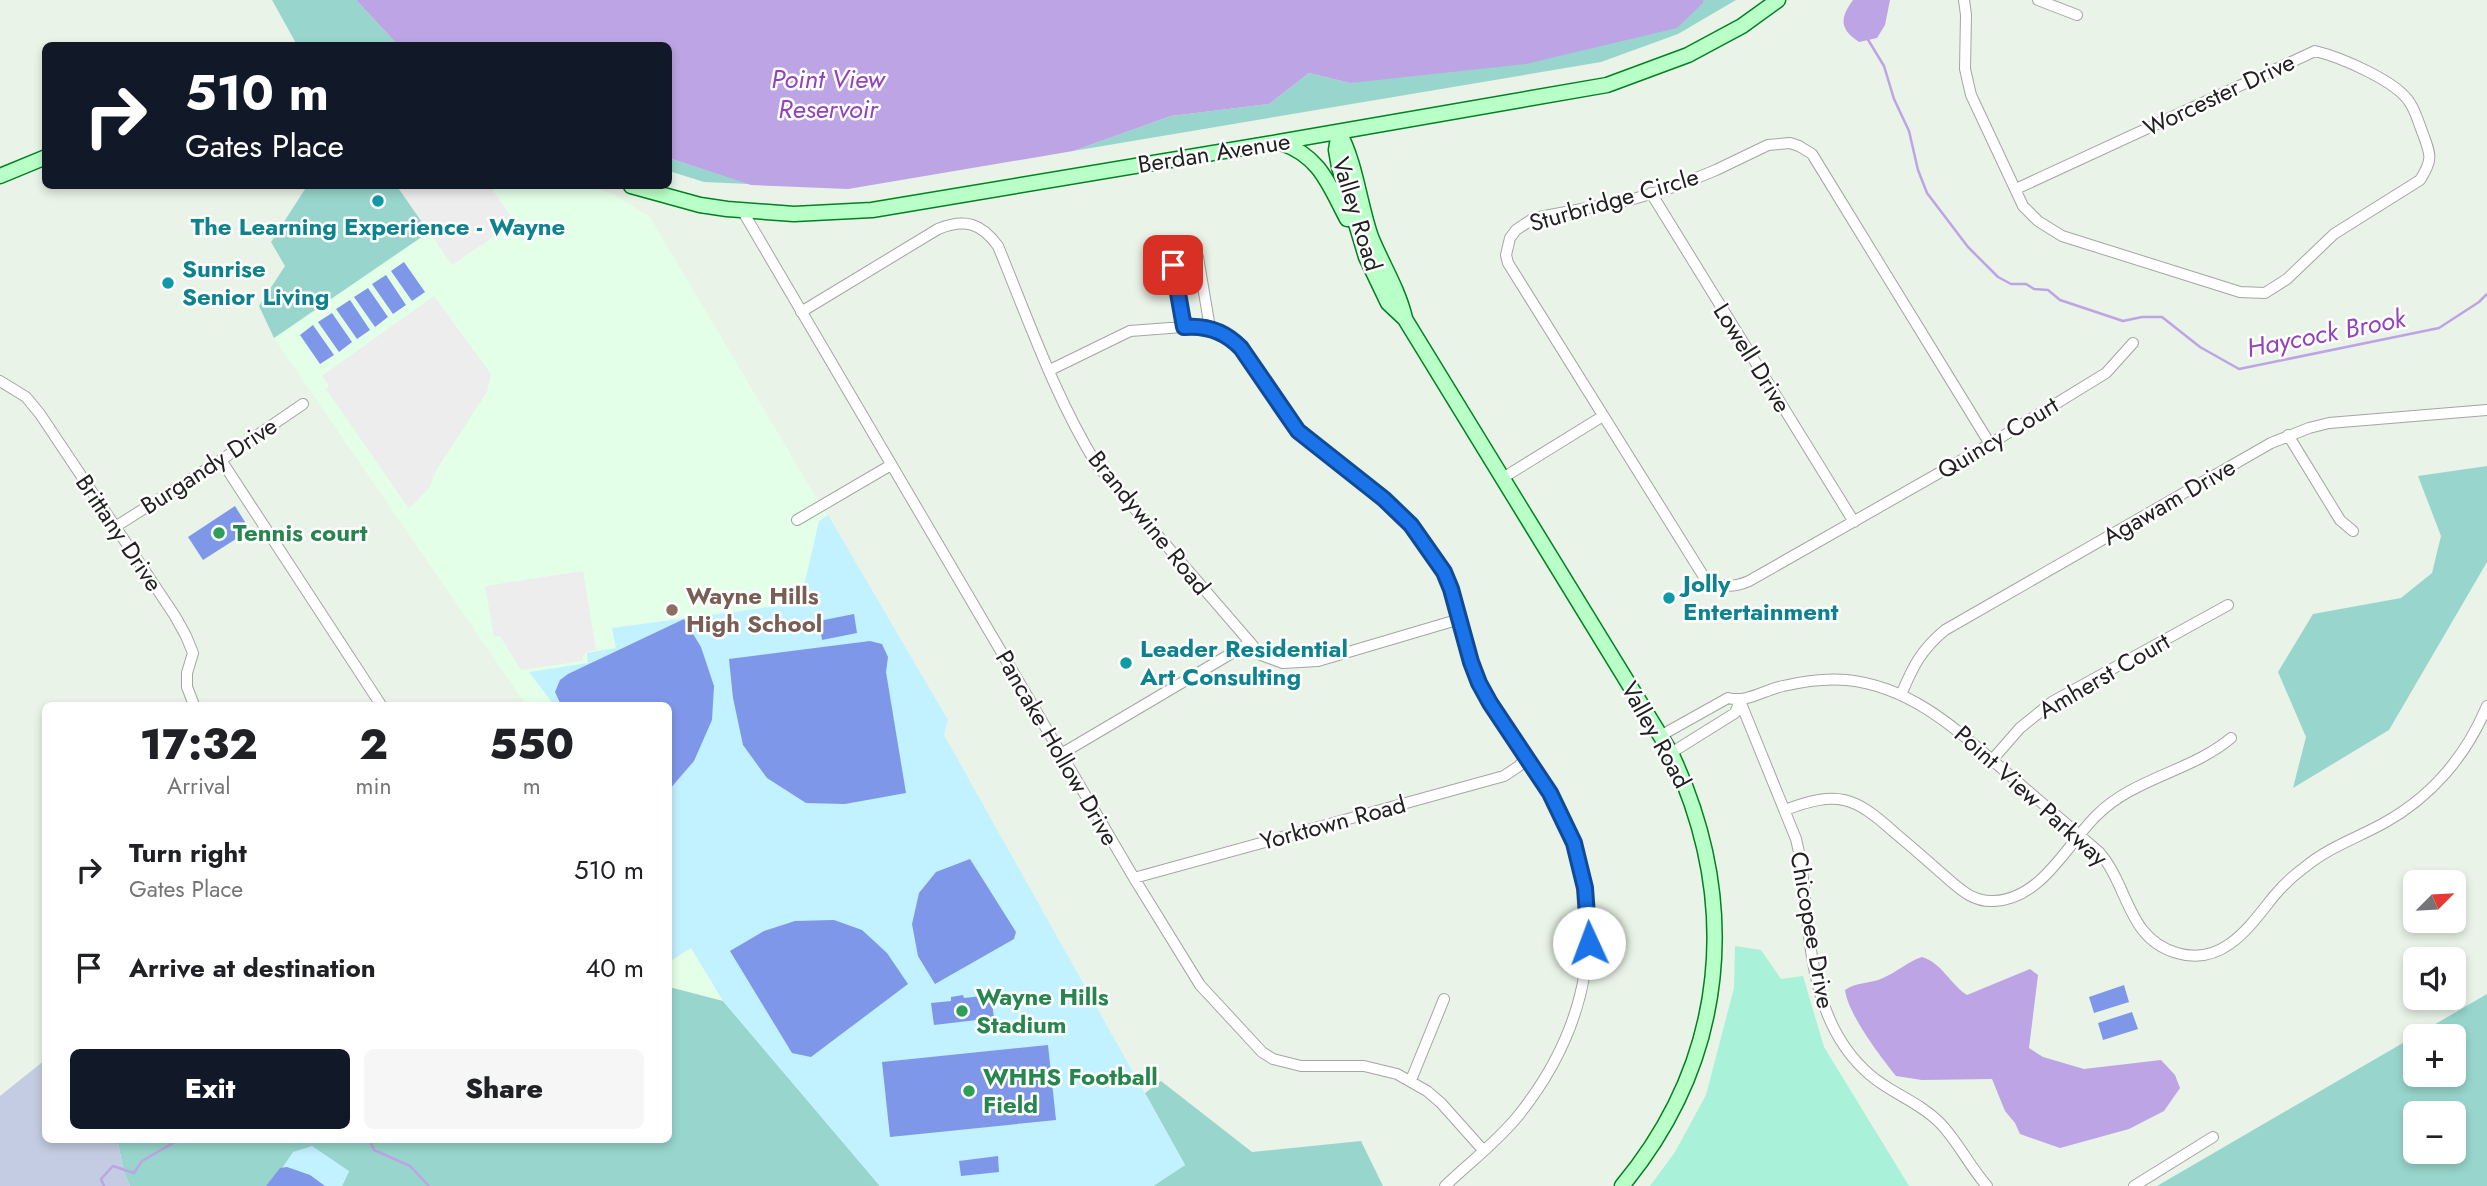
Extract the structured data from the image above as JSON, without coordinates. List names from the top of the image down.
{
  "streets": {
    "main road": ["Berdan Avenue", "Valley Road"],
    "street": [
      "Worcester Drive",
      "Sturbridge Circle",
      "Lowell Drive",
      "Quincy Court",
      "Burgandy Drive",
      "Agawam Drive",
      "Brandywine Road",
      "Brittany Drive",
      "Amherst Court",
      "Pancake Hollow Drive",
      "Point View Parkway",
      "Yorktown Road",
      "Chicopee Drive"
    ]
  },
  "crossings": [
    ["Berdan Avenue", "Valley Road"],
    ["Berdan Avenue", "Pancake Hollow Drive"],
    ["Sturbridge Circle", "Lowell Drive"],
    ["Sturbridge Circle", "Quincy Court"],
    ["Valley Road", "Point View Parkway"],
    ["Lowell Drive", "Quincy Court"],
    ["Burgandy Drive", "Brittany Drive"],
    ["Agawam Drive", "Point View Parkway"],
    ["Brandywine Road", "Pancake Hollow Drive"],
    ["Amherst Court", "Point View Parkway"],
    ["Pancake Hollow Drive", "Yorktown Road"],
    ["Point View Parkway", "Chicopee Drive"]
  ],
  "water": ["Point View Reservoir", "Haycock Brook"],
  "places": [
    "The Learning Experience - Wayne",
    "Sunrise Senior Living",
    "Tennis court",
    "Jolly Entertainment",
    "Wayne Hills High School",
    "Leader Residential Art Consulting",
    "Wayne Hills Stadium",
    "WHHS Football Field"
  ],
  "north": "top right",
  "page": {
    "turn": ["510 m", "Gates Place"],
    "eta": [
      "17:32",
      "Arrival",
      "2",
      "min",
      "550",
      "m"
    ],
    "list": [
      {
        "name": "Turn right",
        "note": "Gates Place",
        "value": "510 m"
      },
      {
        "name": "Arrive at destination",
        "value": "40 m"
      }
    ],
    "map_buttons": ["+", "−"],
    "buttons": ["Exit", "Share"]
  }
}
